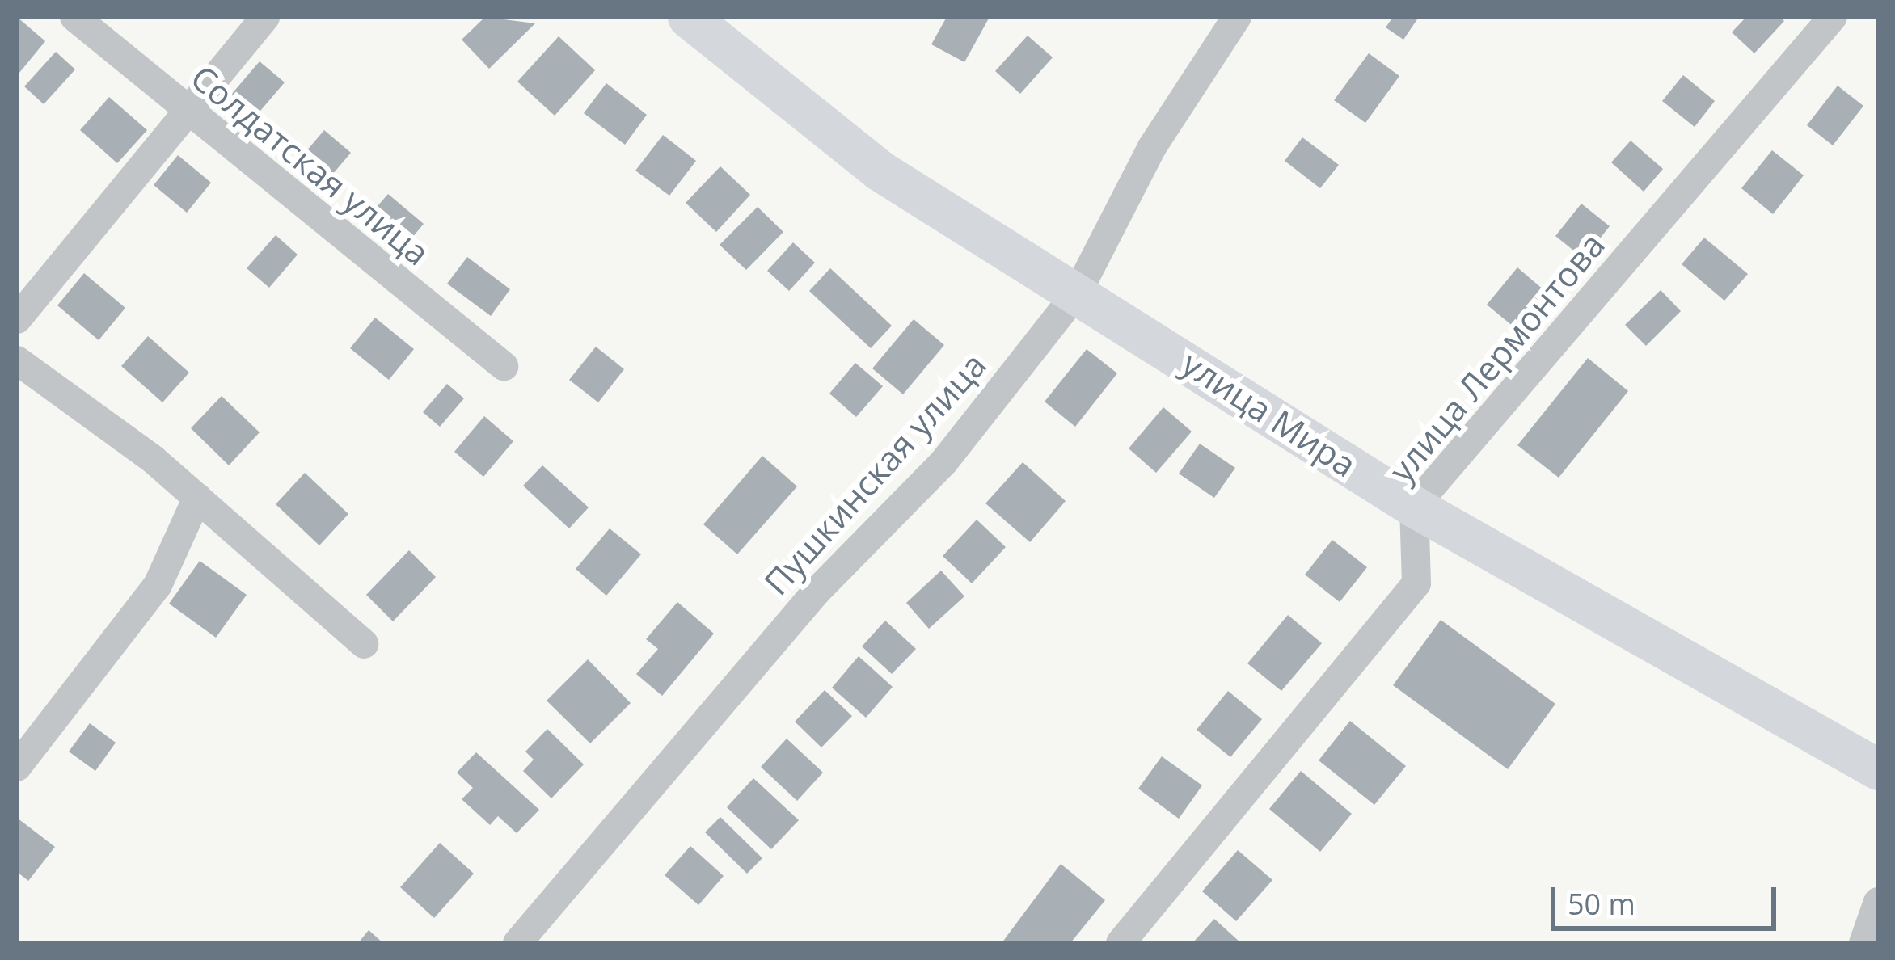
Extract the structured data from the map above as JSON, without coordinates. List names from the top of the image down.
{
  "streets": {
    "street": [
      "Солдатская улица",
      "улица Лермонтова",
      "улица Мира",
      "Пушкинская улица"
    ]
  },
  "crossings": [
    ["улица Лермонтова", "улица Мира"],
    ["улица Мира", "Пушкинская улица"]
  ],
  "scale_bar": "50 m"
}
